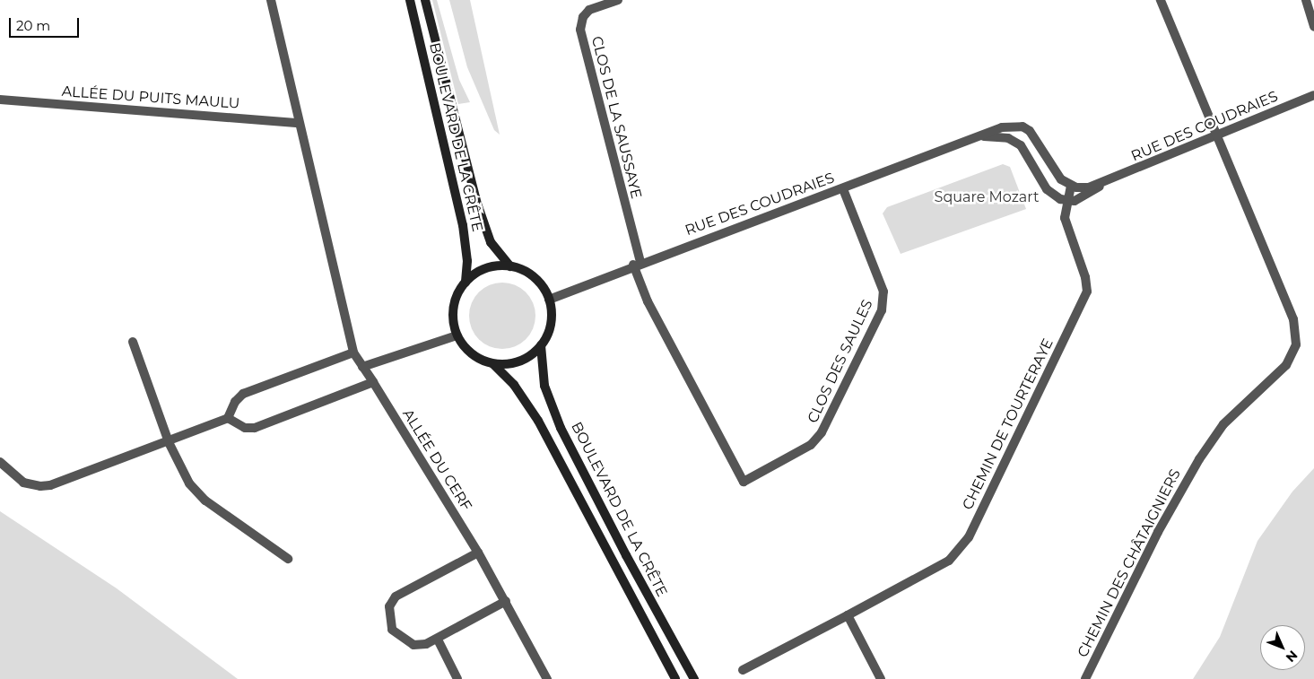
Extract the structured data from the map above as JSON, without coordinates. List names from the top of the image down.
{
  "streets": {
    "main road": ["BOULEVARD DE LA CRÊTE"],
    "street": [
      "ALLÉE DU PUITS MAULU",
      "CLOS DE LA SAUSSAYE",
      "RUE DES COUDRAIES",
      "CLOS DES SAULES",
      "CHEMIN DE TOURTERAYE",
      "ALLÉE DU CERF",
      "CHEMIN DES CHÂTAIGNIERS"
    ]
  },
  "crossings": [
    ["CLOS DE LA SAUSSAYE", "RUE DES COUDRAIES"],
    ["CLOS DE LA SAUSSAYE", "CLOS DES SAULES"],
    ["RUE DES COUDRAIES", "BOULEVARD DE LA CRÊTE"],
    ["RUE DES COUDRAIES", "CLOS DES SAULES"],
    ["RUE DES COUDRAIES", "CHEMIN DE TOURTERAYE"],
    ["RUE DES COUDRAIES", "CHEMIN DES CHÂTAIGNIERS"]
  ],
  "parks": ["Square Mozart"],
  "scale_bar": "20 m",
  "north": "bottom right"
}
